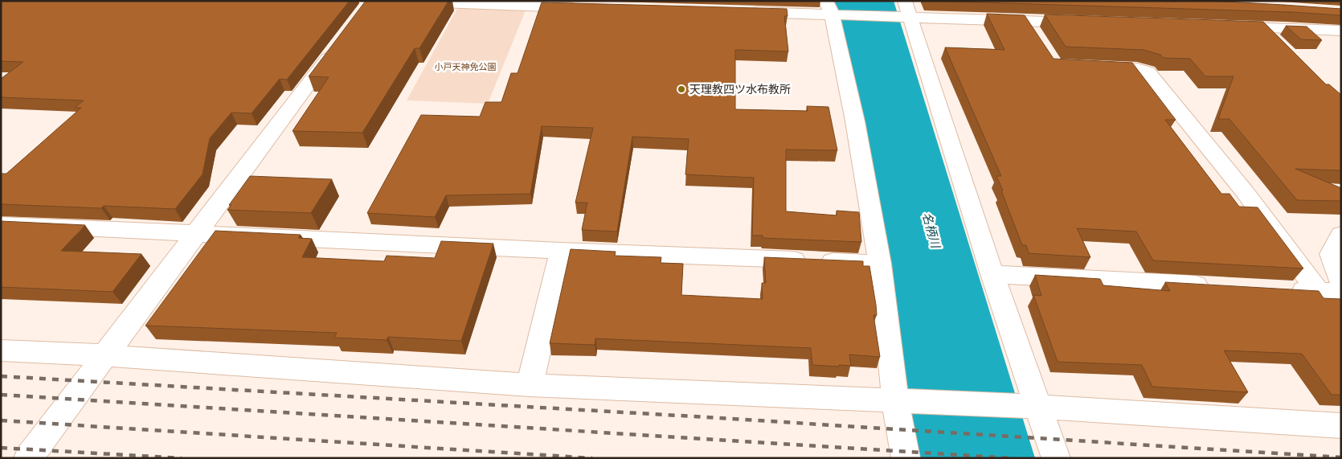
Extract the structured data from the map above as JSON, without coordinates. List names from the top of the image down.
{
  "water": ["名柄川"],
  "parks": ["小戸天神免公園"],
  "places": ["天理教四ツ水布教所"]
}
